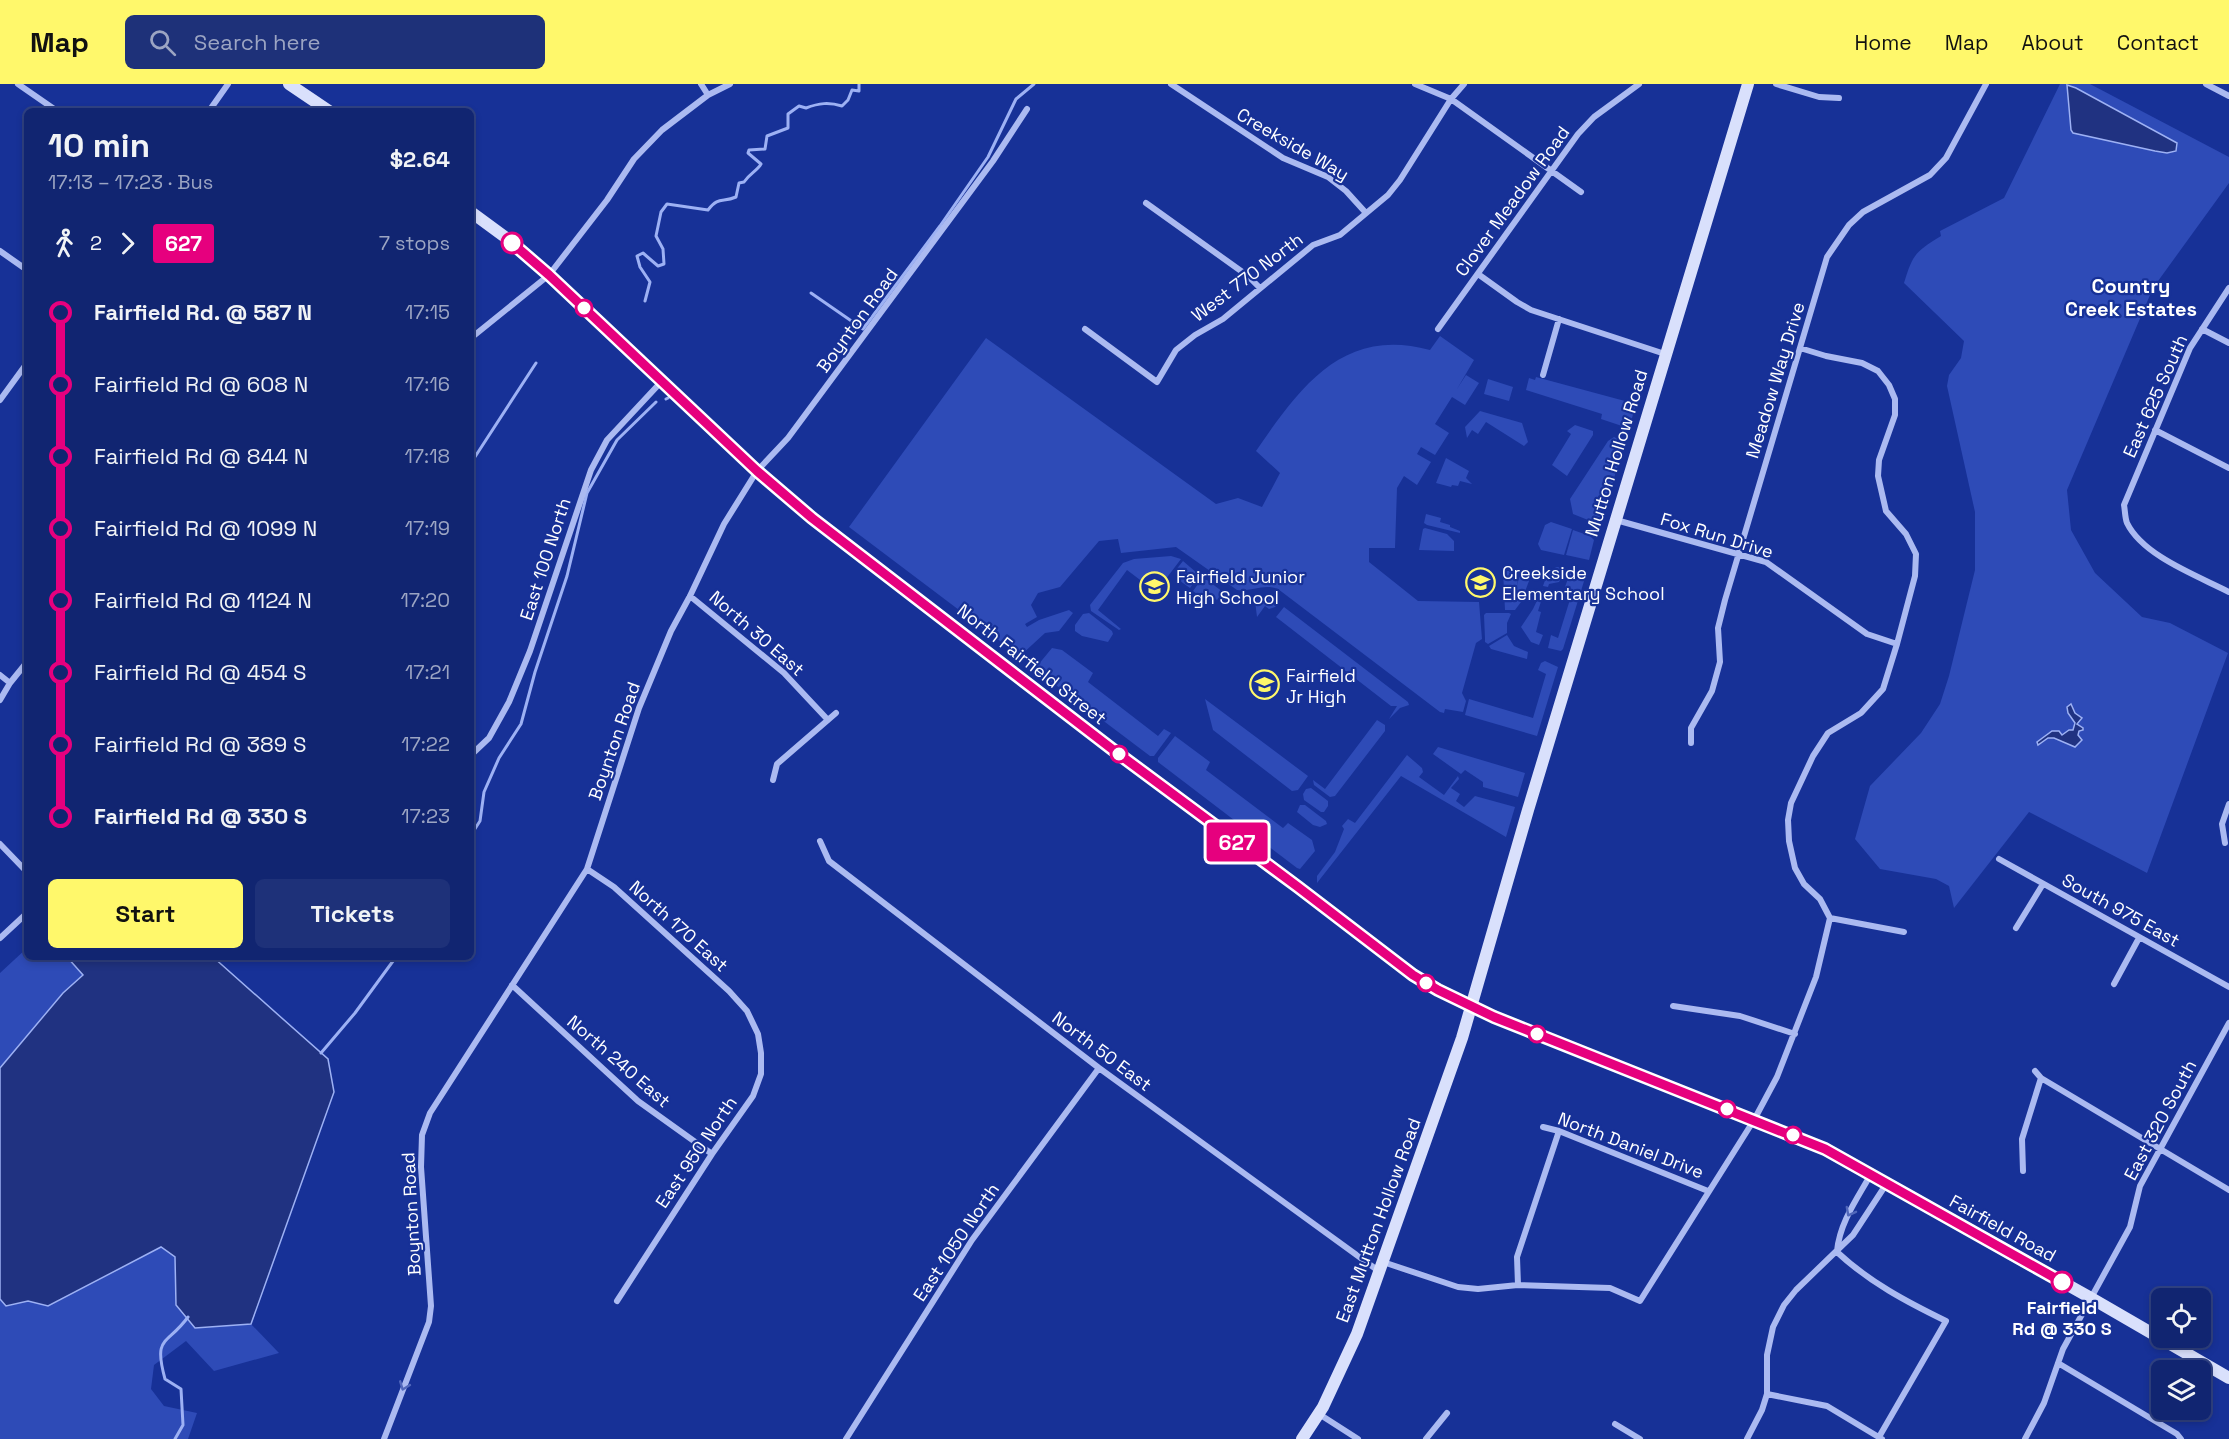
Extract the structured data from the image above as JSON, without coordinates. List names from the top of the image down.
{
  "streets": {
    "street": [
      "Creekside Way",
      "Clover Meadow Road",
      "West 770 North",
      "Boynton Road",
      "Meadow Way Drive",
      "East 625 South",
      "Mutton Hollow Road",
      "Fox Run Drive",
      "East 100 North",
      "North 30 East",
      "North Fairfield Street",
      "South 975 East",
      "North 170 East",
      "North 50 East",
      "North 240 East",
      "East 320 South",
      "North Daniel Drive",
      "East 950 North",
      "East Mutton Hollow Road",
      "Fairfield Road",
      "East 1050 North"
    ]
  },
  "crossings": [
    ["Creekside Way", "West 770 North"],
    ["Boynton Road", "North 30 East"],
    ["Boynton Road", "North Fairfield Street"],
    ["Boynton Road", "North 170 East"],
    ["Boynton Road", "North 240 East"],
    ["Meadow Way Drive", "Fox Run Drive"],
    ["Mutton Hollow Road", "Fox Run Drive"],
    ["Mutton Hollow Road", "North Fairfield Street"],
    ["Mutton Hollow Road", "East Mutton Hollow Road"],
    ["East 100 North", "North Fairfield Street"],
    ["North Fairfield Street", "East Mutton Hollow Road"],
    ["North Fairfield Street", "Fairfield Road"],
    ["North 170 East", "East 950 North"],
    ["North 50 East", "North Daniel Drive"],
    ["North 50 East", "East Mutton Hollow Road"],
    ["North 50 East", "East 1050 North"],
    ["North 240 East", "East 950 North"],
    ["East 320 South", "Fairfield Road"]
  ],
  "districts": ["Country Creek Estates"],
  "places": {
    "school or university": ["Creekside Elementary School", "Fairfield Junior High School", "Fairfield Jr High"],
    "other": ["Fairfield Rd @ 330 S"]
  },
  "lines": ["bus line 627"],
  "page": {
    "header": "Map",
    "search": "Search here",
    "nav": [
      "Home",
      "Map",
      "About",
      "Contact"
    ],
    "on_map": "627",
    "heading": ["10 min", "17:13 – 17:23 · Bus", "$2.64"],
    "legs": ["2", "627", "7 stops"],
    "list": [
      {
        "name": "Fairfield Rd. @ 587 N",
        "value": "17:15"
      },
      {
        "name": "Fairfield Rd @ 608 N",
        "value": "17:16"
      },
      {
        "name": "Fairfield Rd @ 844 N",
        "value": "17:18"
      },
      {
        "name": "Fairfield Rd @ 1099 N",
        "value": "17:19"
      },
      {
        "name": "Fairfield Rd @ 1124 N",
        "value": "17:20"
      },
      {
        "name": "Fairfield Rd @ 454 S",
        "value": "17:21"
      },
      {
        "name": "Fairfield Rd @ 389 S",
        "value": "17:22"
      },
      {
        "name": "Fairfield Rd @ 330 S",
        "value": "17:23"
      }
    ],
    "buttons": ["Start", "Tickets"]
  }
}
